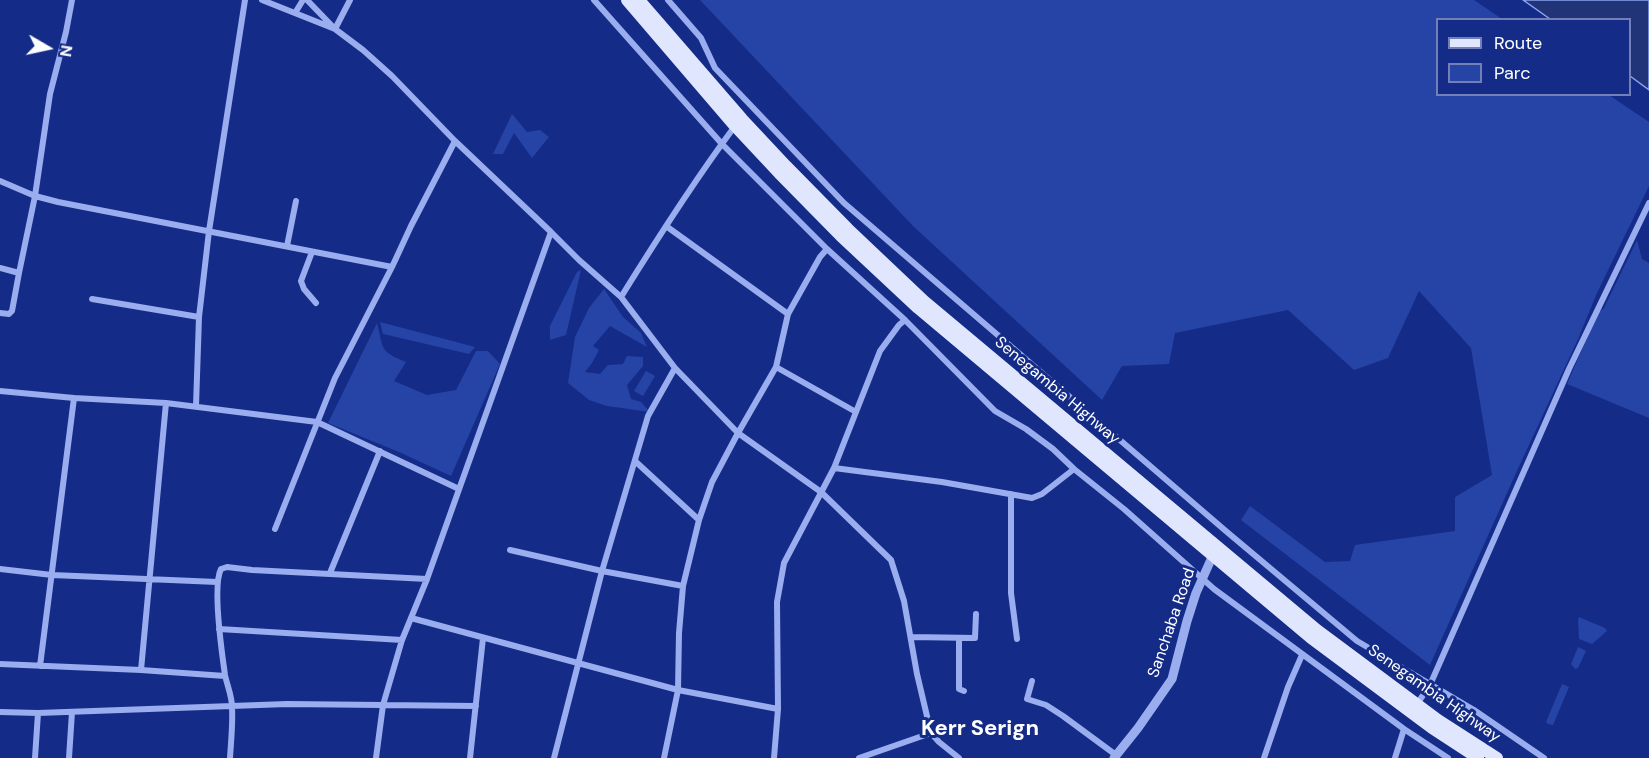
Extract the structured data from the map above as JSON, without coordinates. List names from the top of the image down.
{
  "streets": {
    "main road": ["Senegambia Highway"],
    "street": ["Sanchaba Road"]
  },
  "crossings": [
    ["Senegambia Highway", "Sanchaba Road"]
  ],
  "districts": ["Kerr Serign"],
  "legend": ["Route", "Parc"],
  "north": "right"
}
